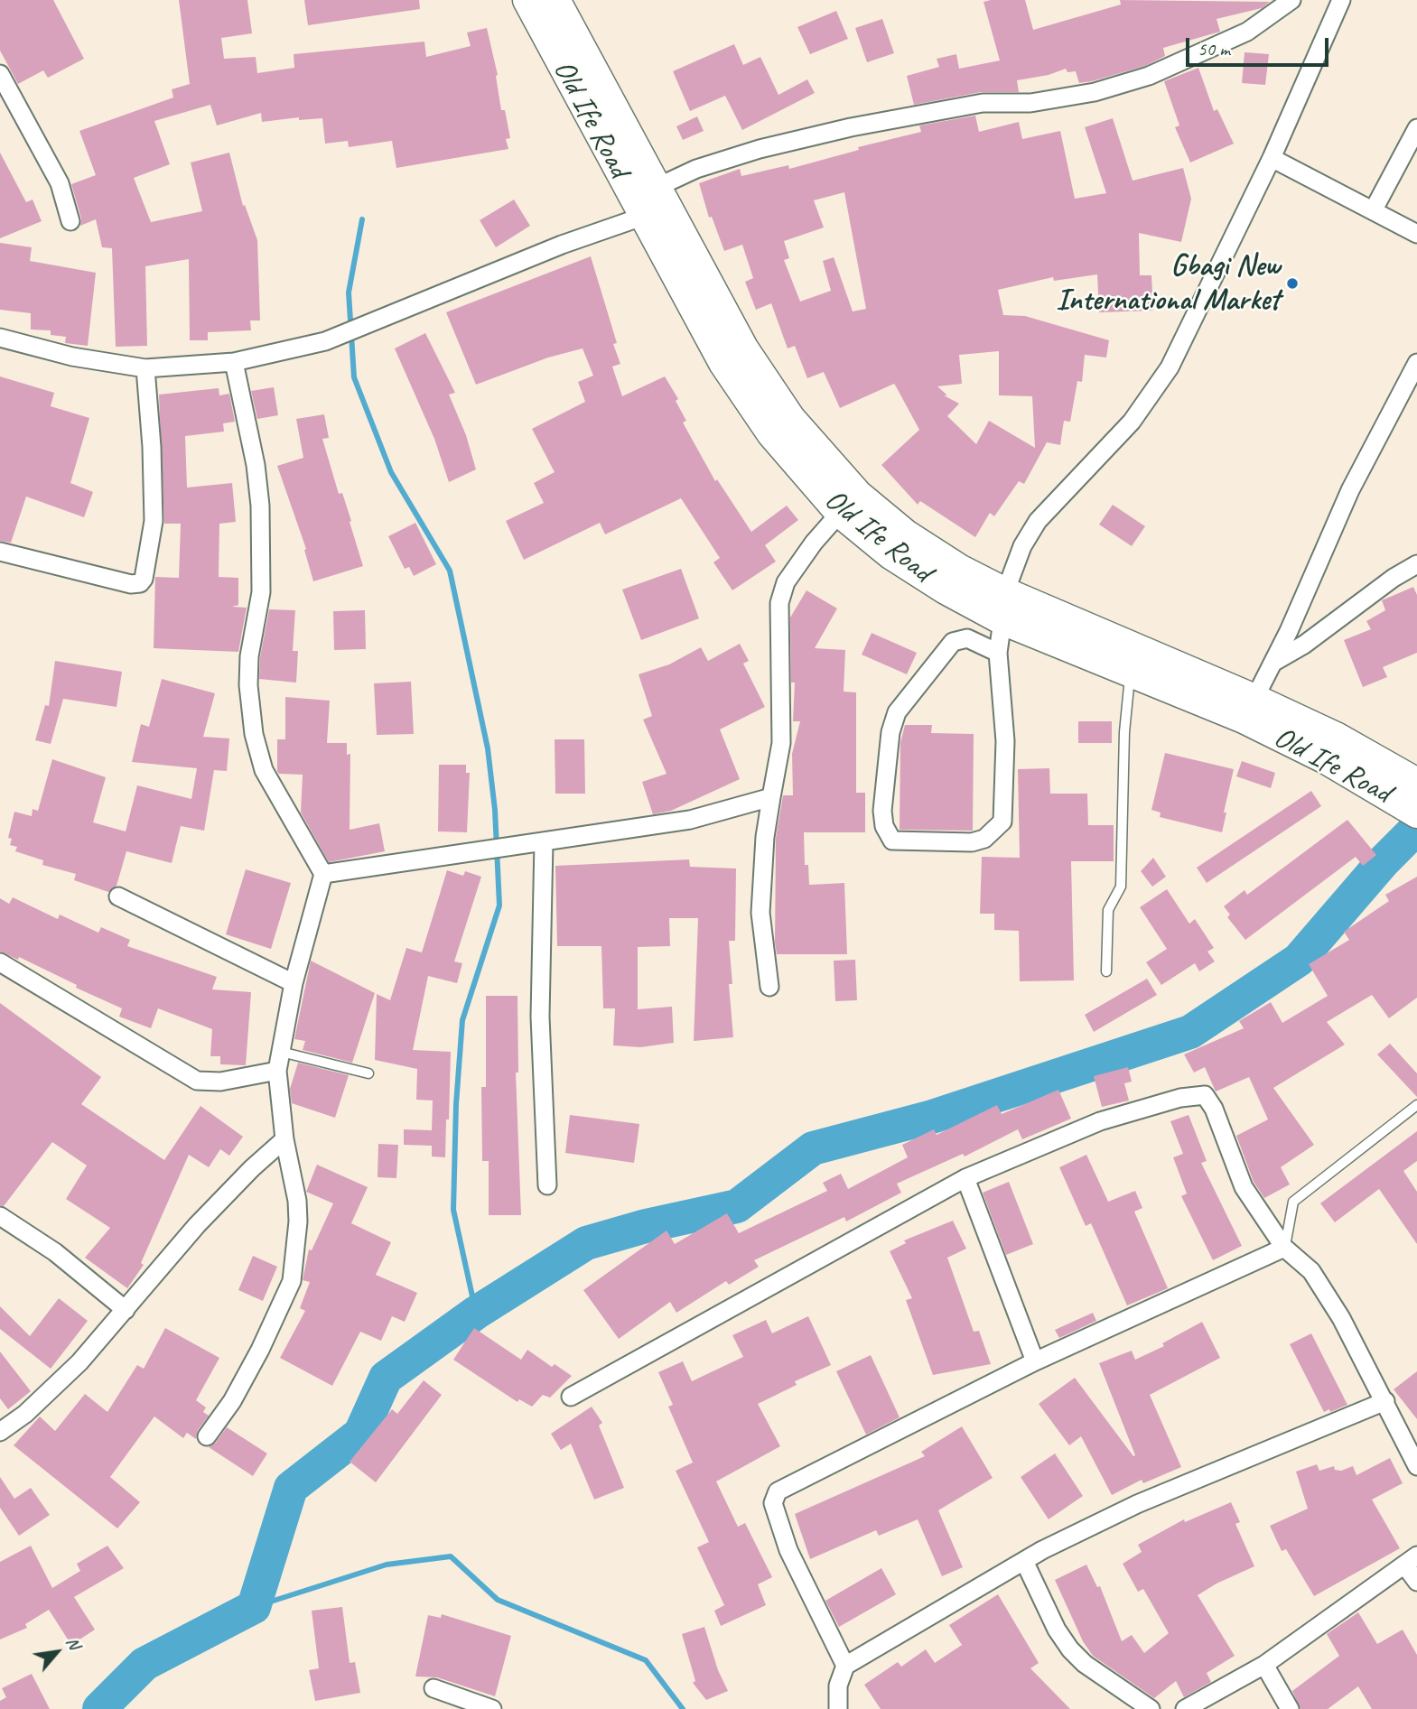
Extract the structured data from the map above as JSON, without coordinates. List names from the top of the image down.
{
  "streets": {
    "main road": ["Old Ife Road"]
  },
  "places": ["Gbagi New International Market"],
  "scale_bar": "50 m",
  "north": "top right"
}
